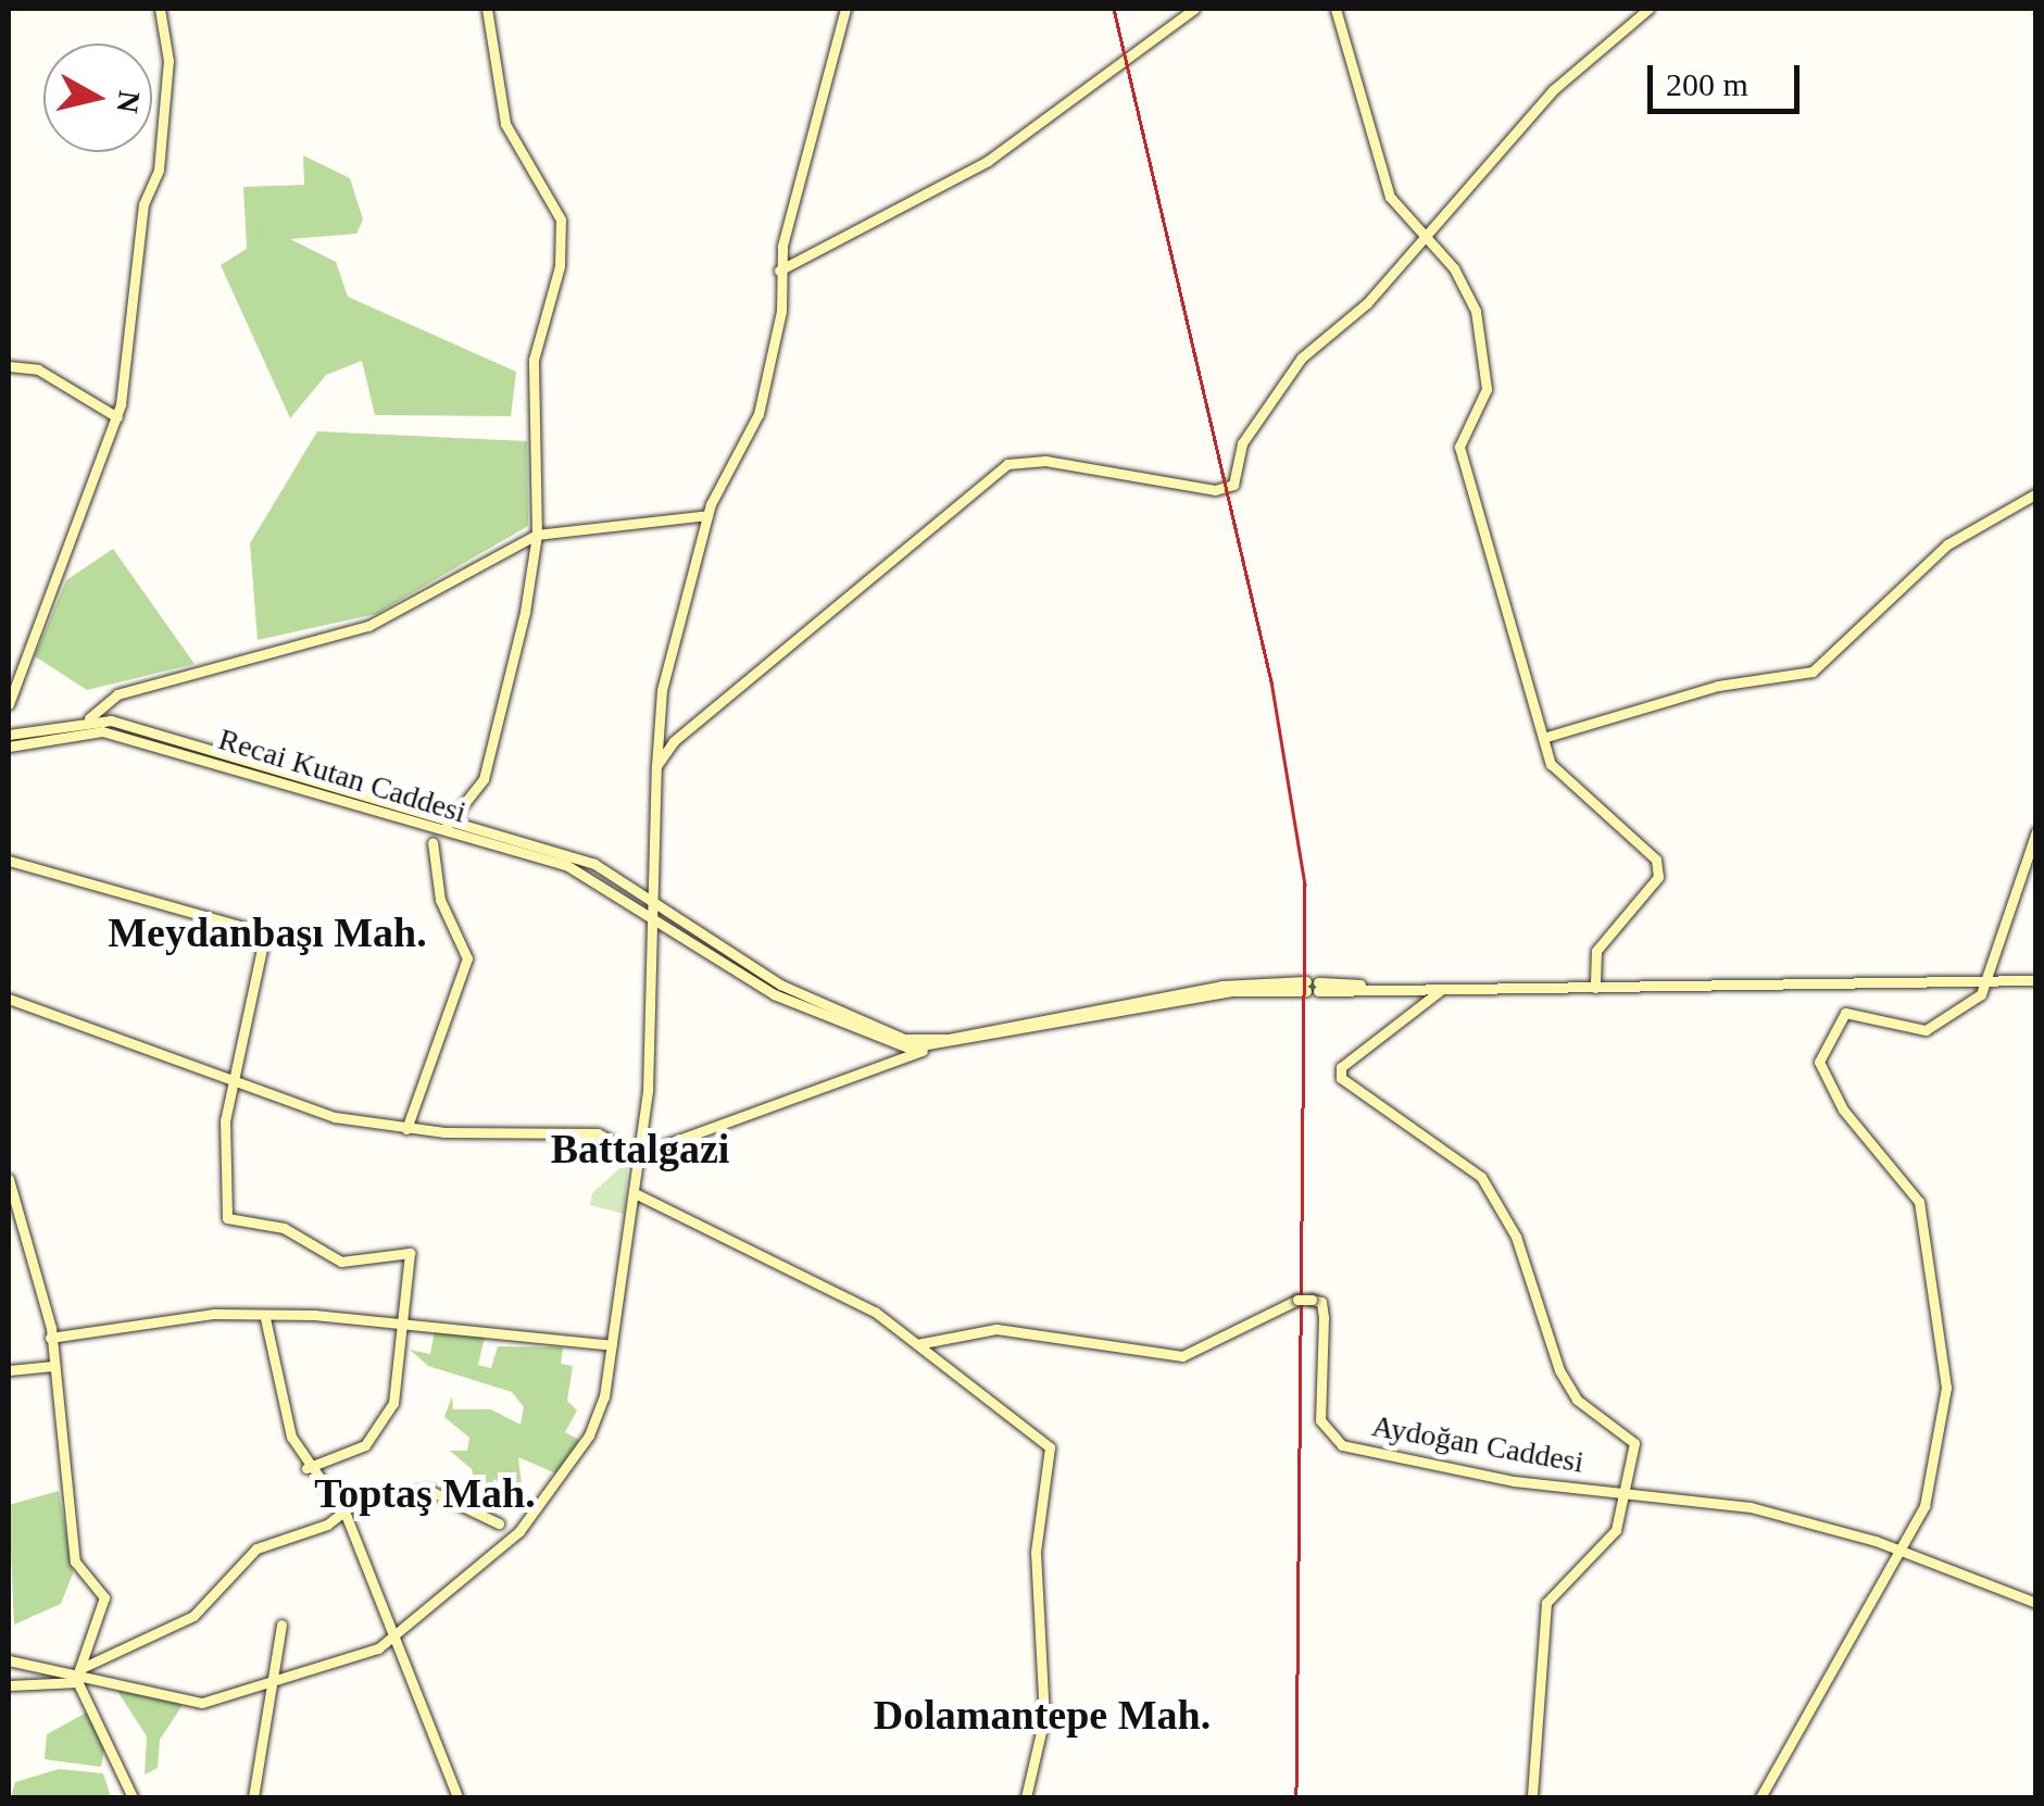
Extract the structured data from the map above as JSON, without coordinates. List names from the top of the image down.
{
  "streets": {
    "street": ["Recai Kutan Caddesi", "Aydoğan Caddesi"]
  },
  "districts": [
    "Meydanbaşı Mah.",
    "Battalgazi",
    "Toptaş Mah.",
    "Dolamantepe Mah."
  ],
  "scale_bar": "200 m",
  "north": "right"
}
